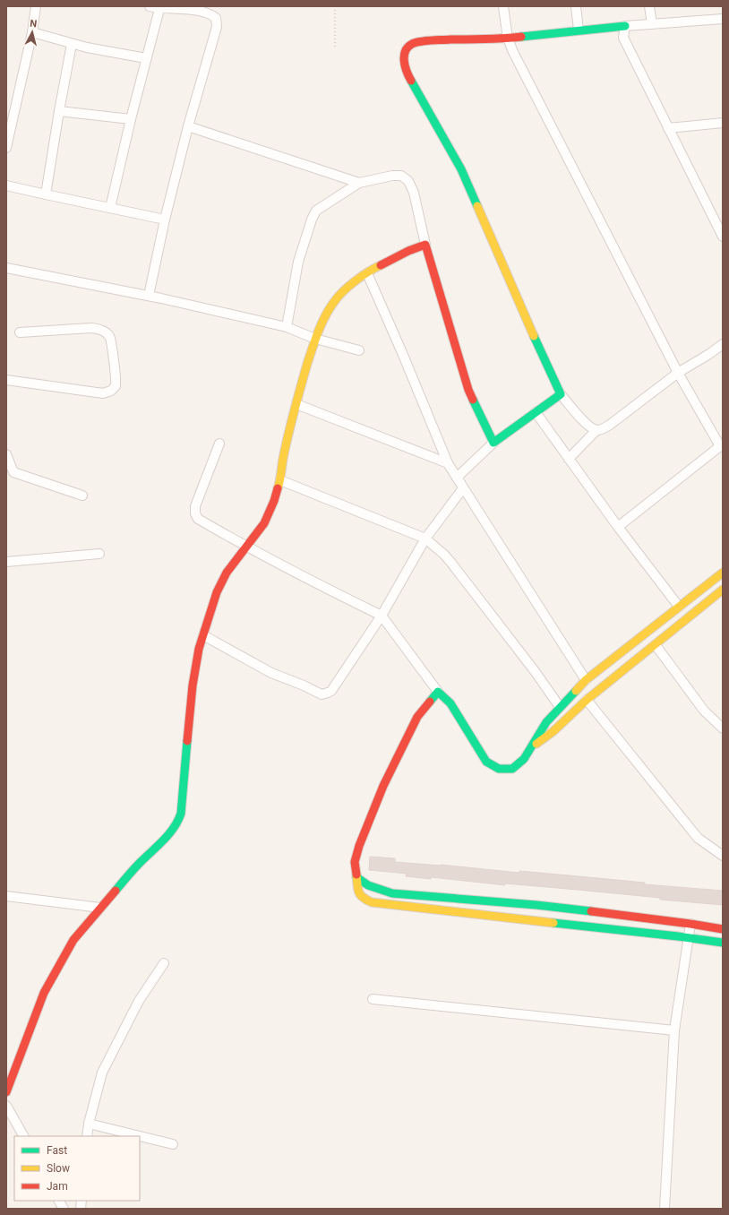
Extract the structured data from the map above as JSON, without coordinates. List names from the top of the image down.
{
  "legend": ["Fast", "Slow", "Jam"],
  "north": "top"
}
